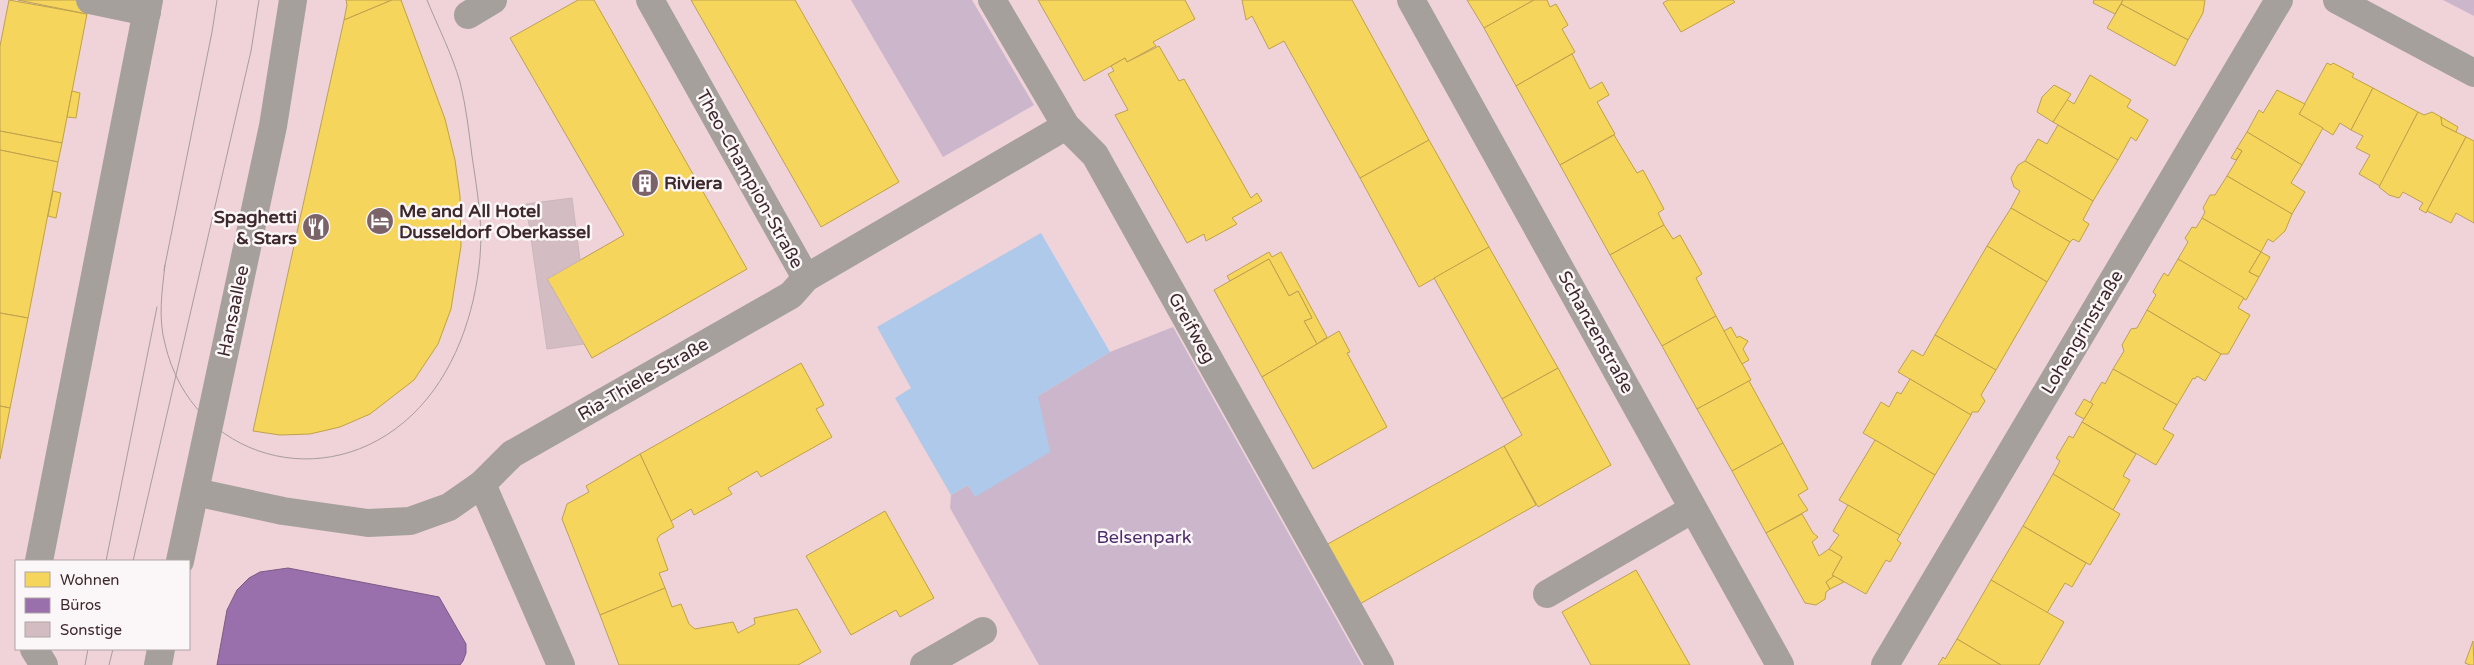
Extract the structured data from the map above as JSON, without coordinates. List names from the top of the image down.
{
  "streets": {
    "street": [
      "Theo-Champion-Straße",
      "Hansaallee",
      "Greifweg",
      "Schanzenstraße",
      "Lohengrinstraße",
      "Ria-Thiele-Straße"
    ]
  },
  "crossings": [
    ["Theo-Champion-Straße", "Greifweg"],
    ["Theo-Champion-Straße", "Ria-Thiele-Straße"],
    ["Hansaallee", "Ria-Thiele-Straße"]
  ],
  "parks": ["Belsenpark"],
  "places": {
    "building": ["Riviera"],
    "hotel": ["Me and All Hotel Dusseldorf Oberkassel"],
    "restaurant": ["Spaghetti & Stars"]
  },
  "legend": ["Wohnen", "Büros", "Sonstige"]
}
